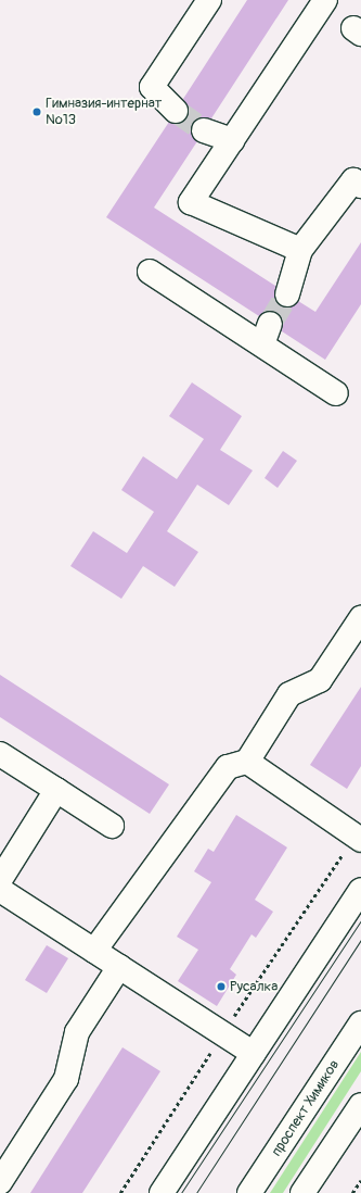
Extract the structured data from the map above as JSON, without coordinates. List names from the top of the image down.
{
  "streets": {
    "main road": ["проспект Химиков"]
  },
  "places": ["Гимназия-интернат №13", "Русалка"]
}
